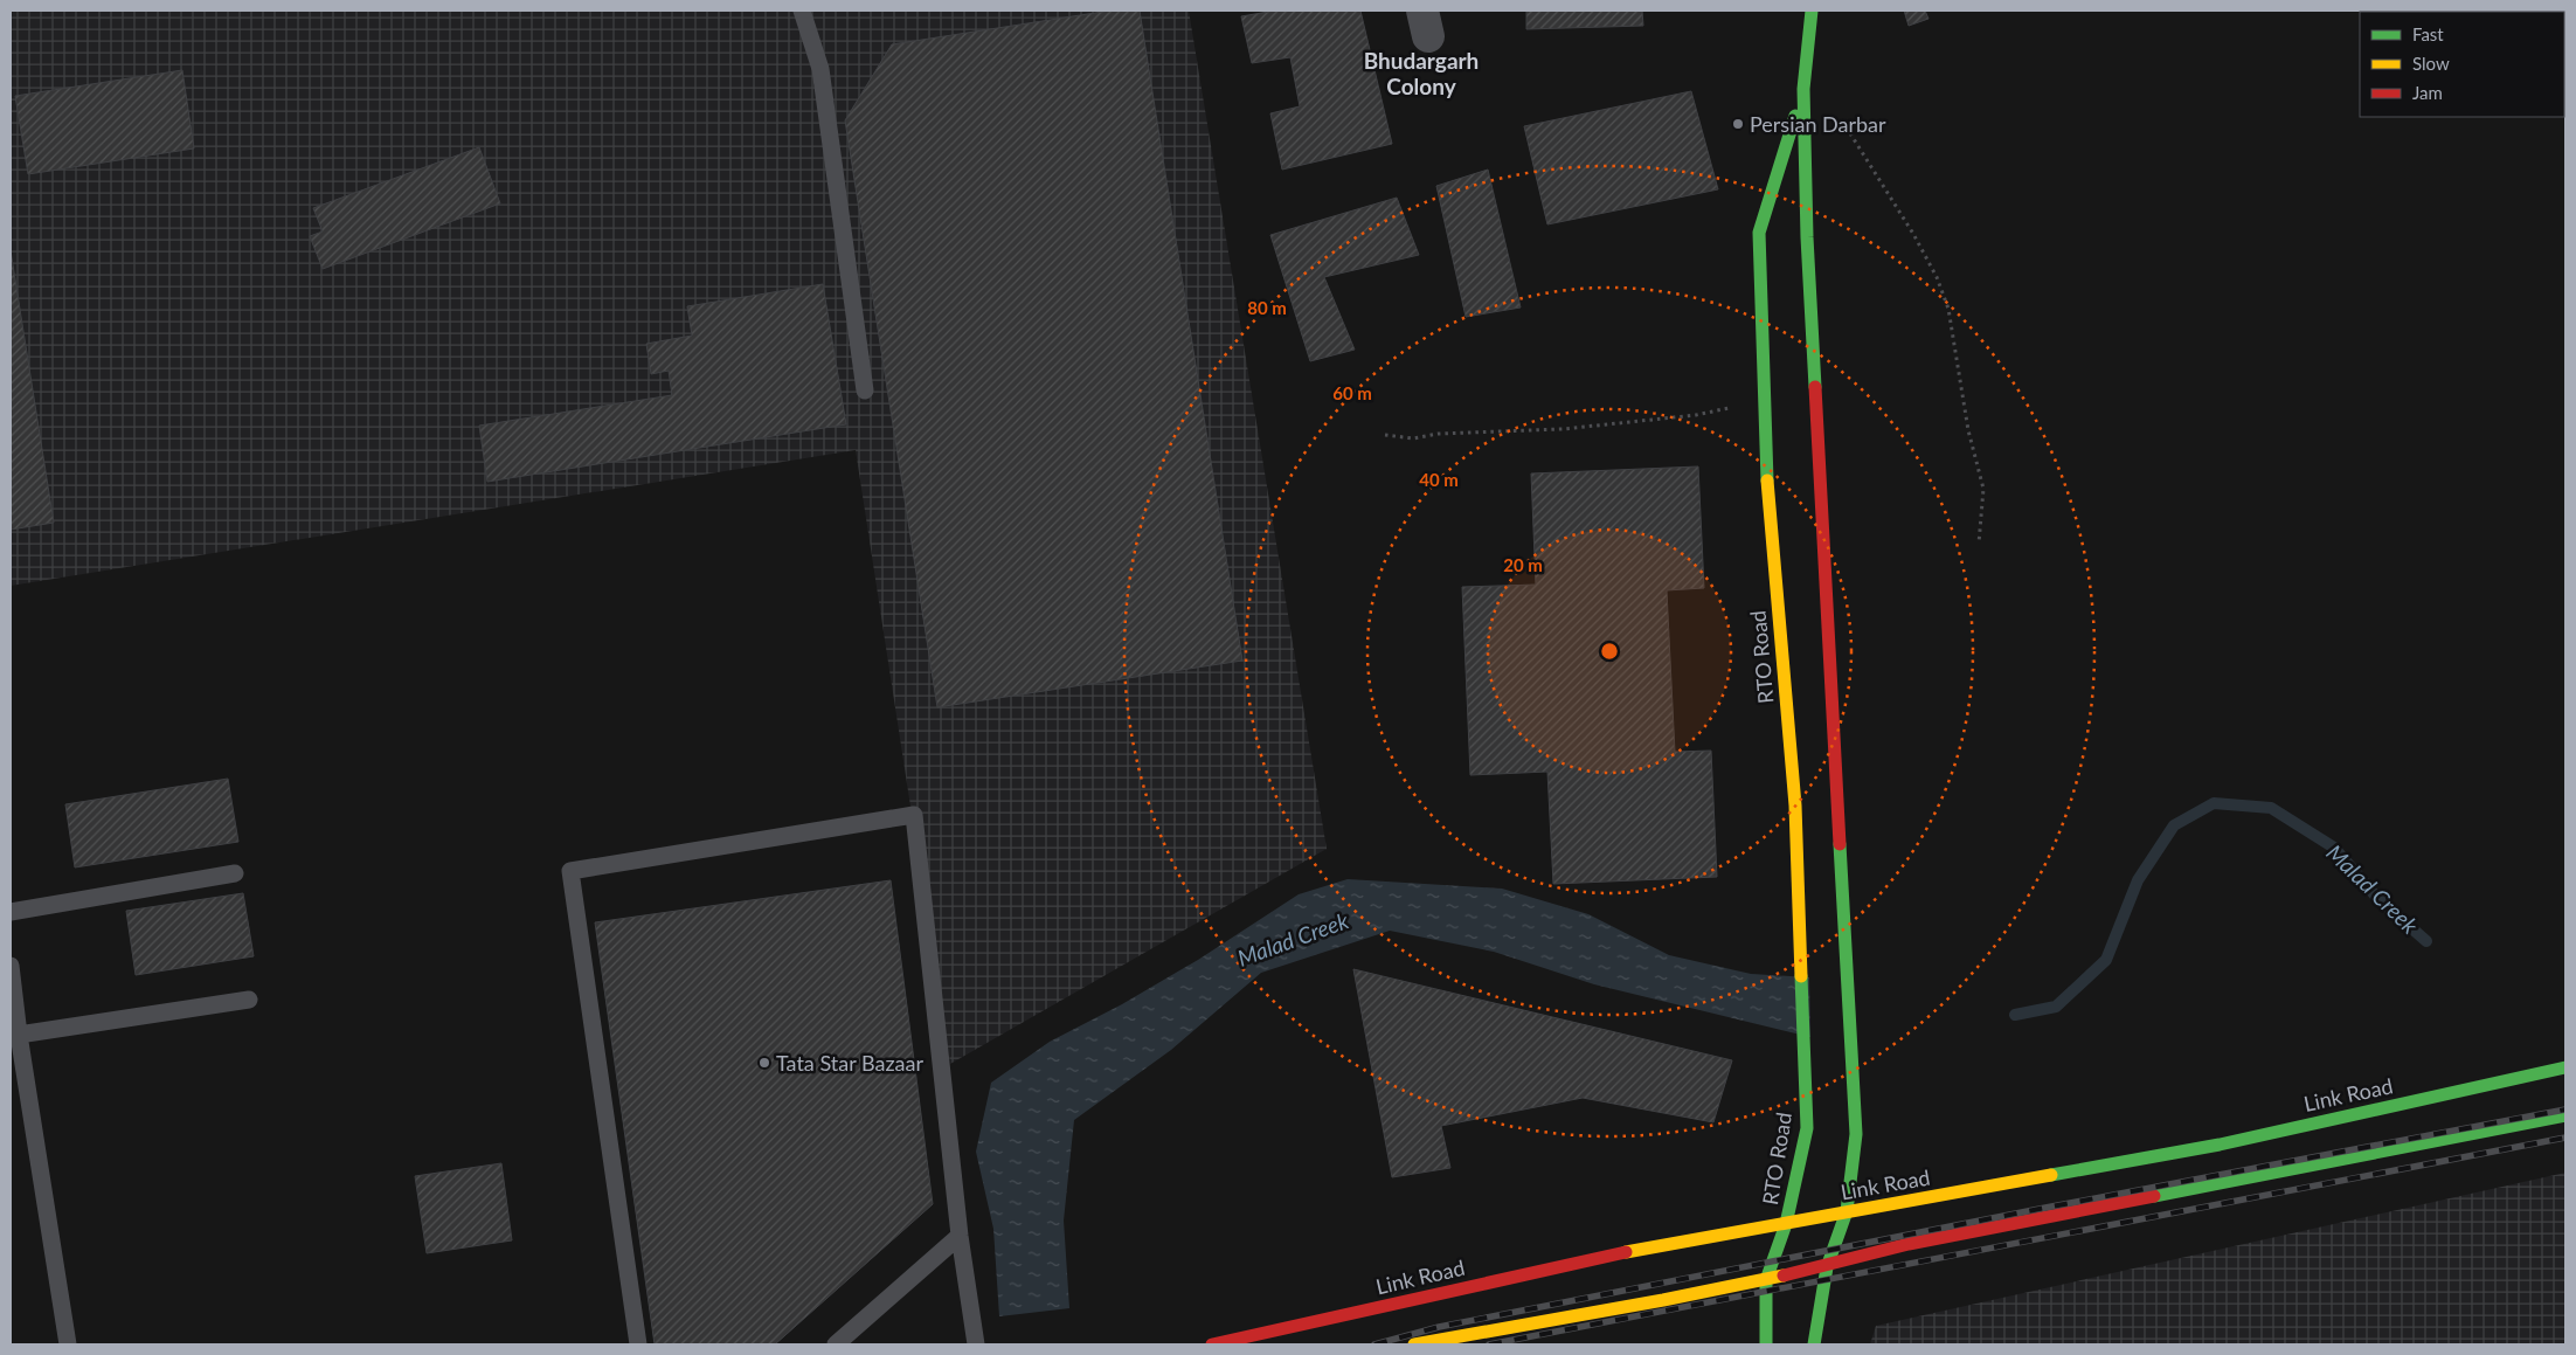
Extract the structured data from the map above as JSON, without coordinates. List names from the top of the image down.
{
  "streets": {
    "street": ["RTO Road", "Link Road"]
  },
  "crossings": [
    ["RTO Road", "Link Road"]
  ],
  "districts": ["Bhudargarh Colony"],
  "water": ["Malad Creek"],
  "places": ["Persian Darbar", "Tata Star Bazaar"],
  "legend": ["Fast", "Slow", "Jam"],
  "rings": [
    "80 m",
    "60 m",
    "40 m",
    "20 m"
  ]
}
